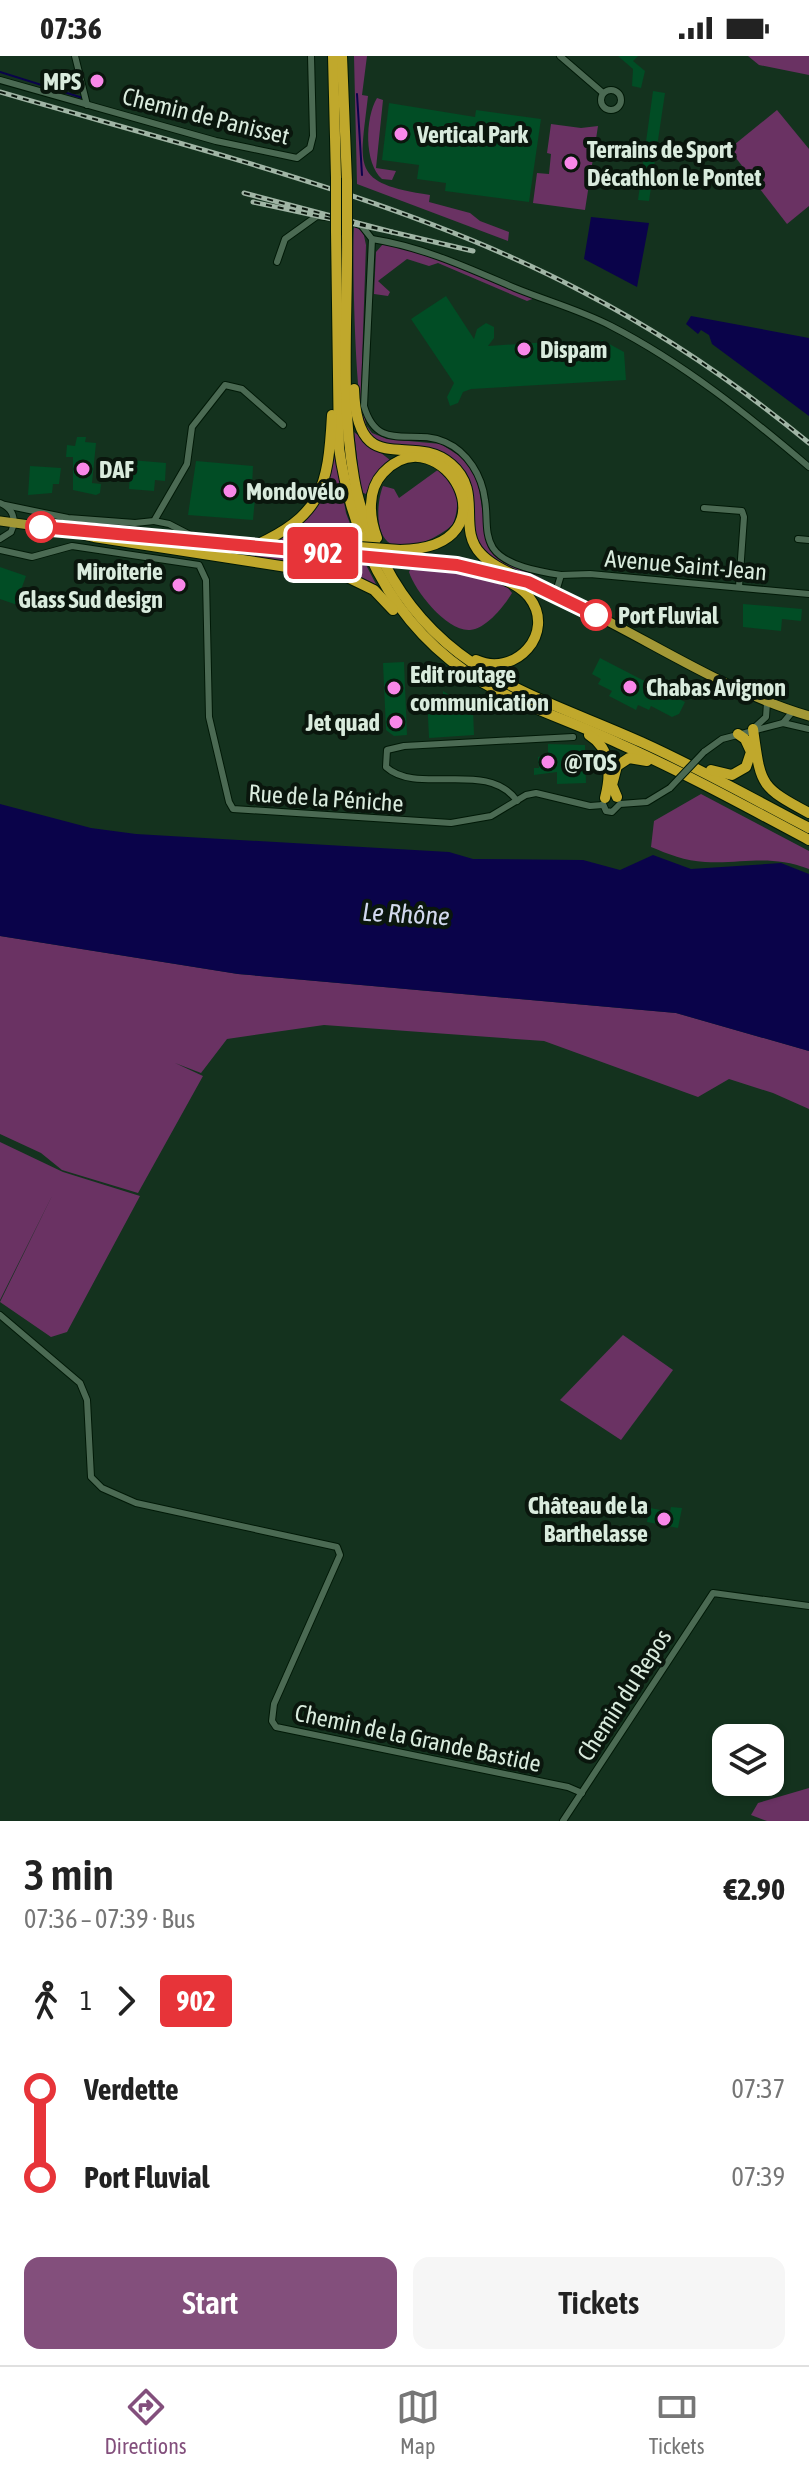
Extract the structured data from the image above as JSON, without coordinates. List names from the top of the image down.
{
  "streets": {
    "street": [
      "Chemin de Panisset",
      "Avenue Saint-Jean",
      "Rue de la Péniche",
      "Chemin du Repos",
      "Chemin de la Grande Bastide"
    ]
  },
  "crossings": [
    ["Chemin du Repos", "Chemin de la Grande Bastide"]
  ],
  "water": ["Le Rhône"],
  "places": [
    "MPS",
    "Vertical Park",
    "Terrains de Sport Décathlon le Pontet",
    "Dispam",
    "DAF",
    "Mondovélo",
    "Miroiterie Glass Sud design",
    "Port Fluvial",
    "Chabas Avignon",
    "Edit routage communication",
    "Jet quad",
    "@TOS",
    "Château de la Barthelasse"
  ],
  "lines": ["bus line 902"],
  "page": {
    "status": "07:36",
    "on_map": "902",
    "heading": ["3 min", "07:36 – 07:39 · Bus", "€2.90"],
    "legs": ["1", "902"],
    "list": [
      {
        "name": "Verdette",
        "value": "07:37"
      },
      {
        "name": "Port Fluvial",
        "value": "07:39"
      }
    ],
    "buttons": ["Start", "Tickets"],
    "tabs": ["Directions", "Map", "Tickets"]
  }
}
